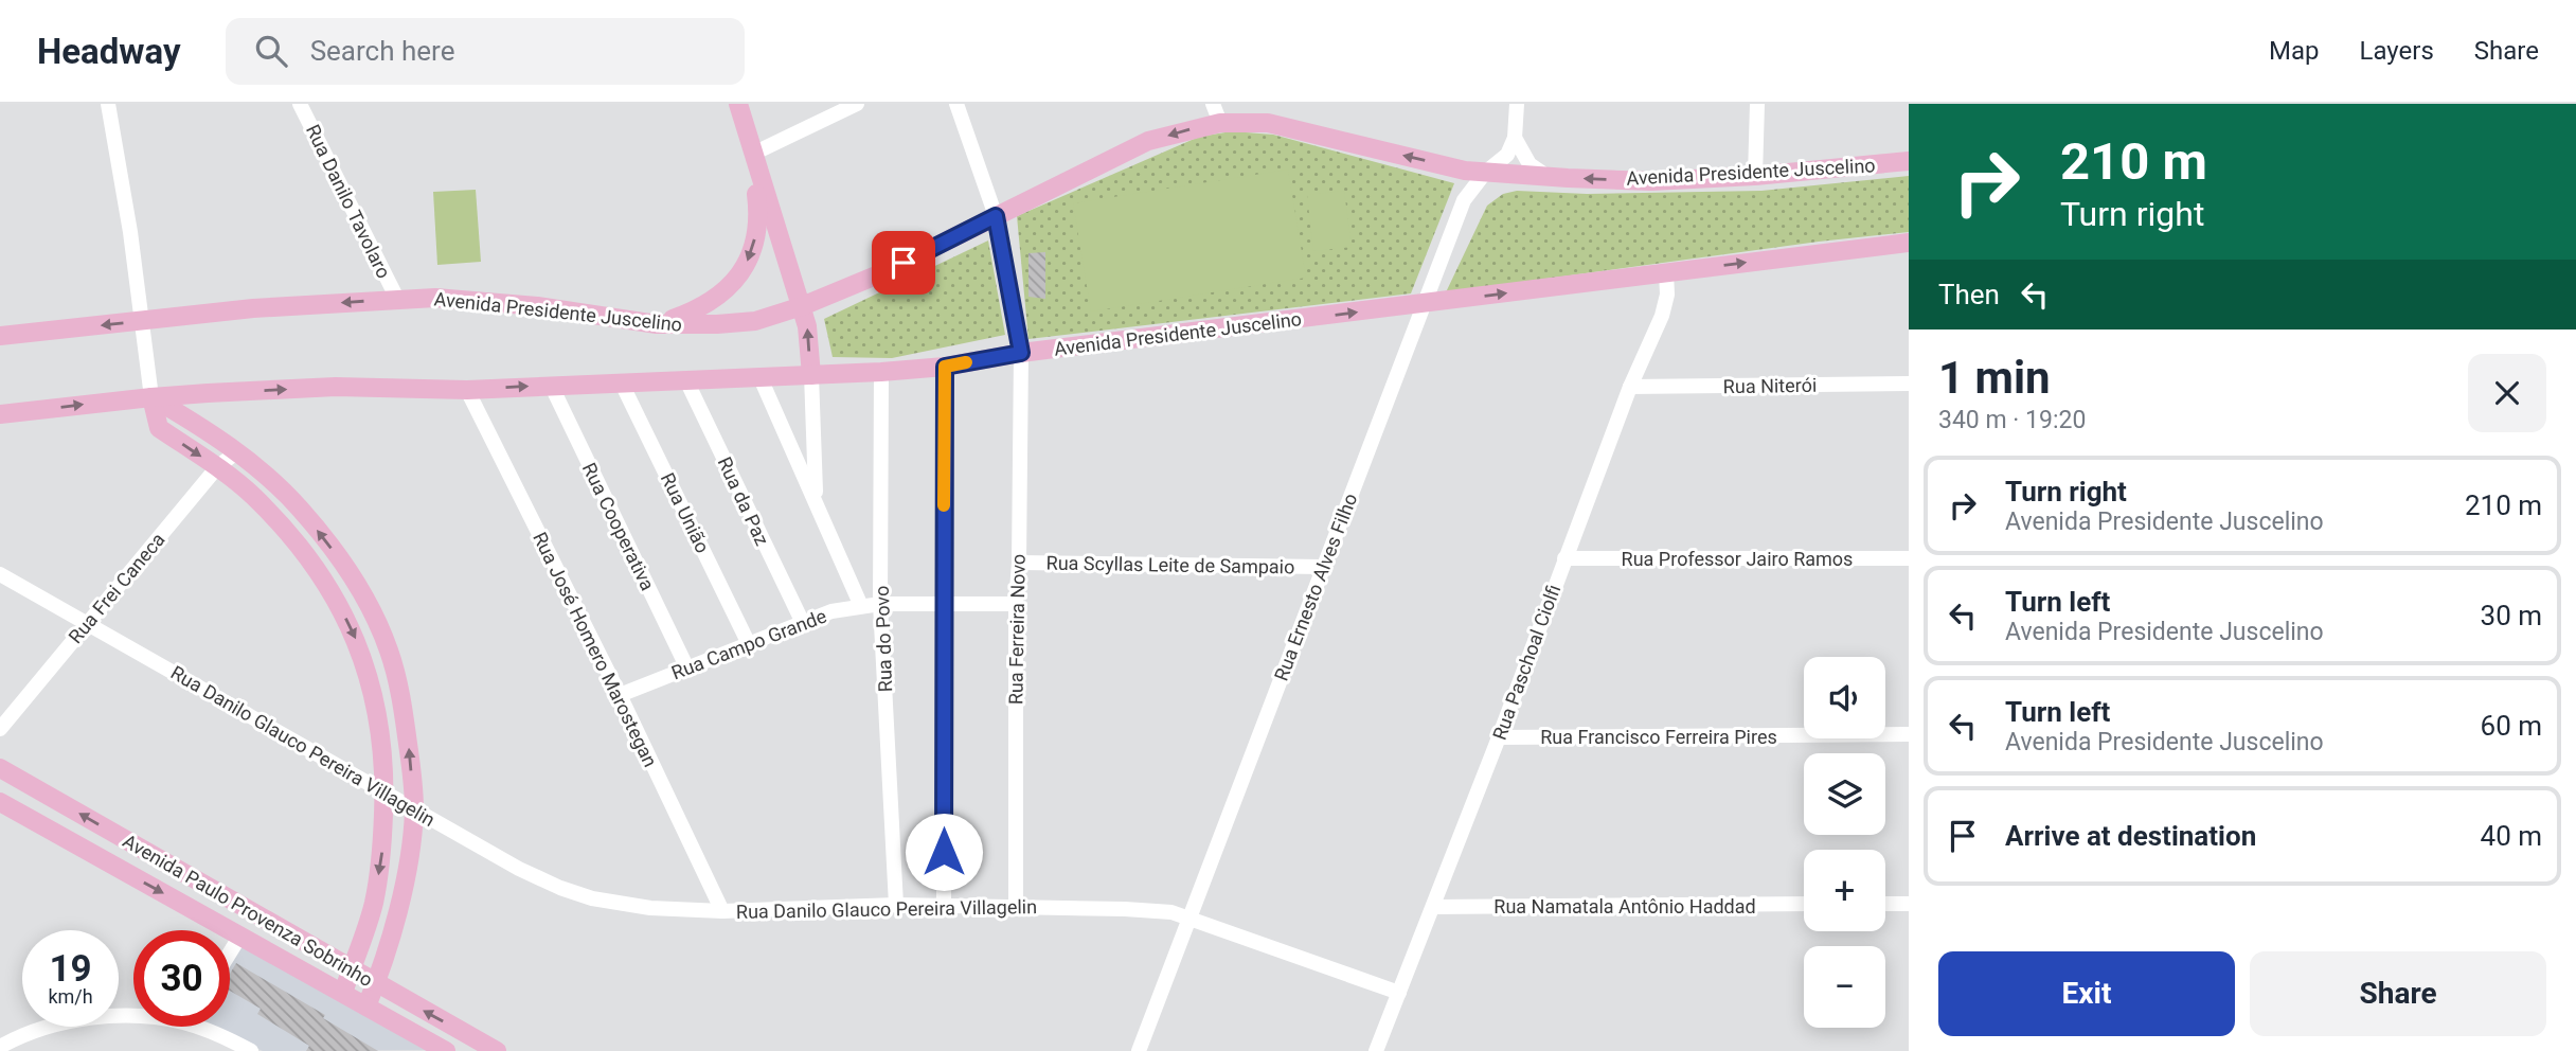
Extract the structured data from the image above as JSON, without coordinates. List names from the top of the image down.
{
  "streets": {
    "main road": ["Avenida Presidente Juscelino", "Avenida Paulo Provenza Sobrinho"],
    "street": [
      "Rua Danilo Tavolaro",
      "Rua Niterói",
      "Rua da Paz",
      "Rua União",
      "Rua Cooperativa",
      "Rua Professor Jairo Ramos",
      "Rua Scyllas Leite de Sampaio",
      "Rua Ernesto Alves Filho",
      "Rua Frei Caneca",
      "Rua Ferreira Novo",
      "Rua do Povo",
      "Rua Campo Grande",
      "Rua José Homero Marostegan",
      "Rua Paschoal Ciolfi",
      "Rua Francisco Ferreira Pires",
      "Rua Danilo Glauco Pereira Villagelin",
      "Rua Namatala Antônio Haddad"
    ]
  },
  "crossings": [
    ["Avenida Presidente Juscelino", "Rua Danilo Tavolaro"],
    ["Avenida Presidente Juscelino", "Rua da Paz"],
    ["Avenida Presidente Juscelino", "Rua União"],
    ["Avenida Presidente Juscelino", "Rua Cooperativa"],
    ["Avenida Presidente Juscelino", "Rua Ernesto Alves Filho"],
    ["Avenida Presidente Juscelino", "Rua Ferreira Novo"],
    ["Avenida Presidente Juscelino", "Rua do Povo"],
    ["Avenida Presidente Juscelino", "Rua José Homero Marostegan"],
    ["Avenida Presidente Juscelino", "Rua Paschoal Ciolfi"],
    ["Rua Niterói", "Rua Paschoal Ciolfi"],
    ["Rua da Paz", "Rua Campo Grande"],
    ["Rua União", "Rua Campo Grande"],
    ["Rua Cooperativa", "Rua Campo Grande"],
    ["Rua Professor Jairo Ramos", "Rua Paschoal Ciolfi"],
    ["Rua Scyllas Leite de Sampaio", "Rua Ernesto Alves Filho"],
    ["Rua Scyllas Leite de Sampaio", "Rua Ferreira Novo"],
    ["Rua Ernesto Alves Filho", "Rua Danilo Glauco Pereira Villagelin"],
    ["Rua Frei Caneca", "Rua Danilo Glauco Pereira Villagelin"],
    ["Rua Ferreira Novo", "Rua Campo Grande"],
    ["Rua Ferreira Novo", "Rua Danilo Glauco Pereira Villagelin"],
    ["Rua do Povo", "Rua Campo Grande"],
    ["Rua do Povo", "Rua Danilo Glauco Pereira Villagelin"],
    ["Rua Campo Grande", "Rua José Homero Marostegan"],
    ["Rua José Homero Marostegan", "Rua Danilo Glauco Pereira Villagelin"],
    ["Rua Paschoal Ciolfi", "Rua Francisco Ferreira Pires"],
    ["Rua Paschoal Ciolfi", "Rua Danilo Glauco Pereira Villagelin"],
    ["Rua Paschoal Ciolfi", "Rua Namatala Antônio Haddad"]
  ],
  "page": {
    "header": "Headway",
    "search": "Search here",
    "nav": ["Map", "Layers", "Share"],
    "turn": ["210 m", "Turn right"],
    "then": "Then",
    "heading": ["1 min", "340 m · 19:20"],
    "list": [
      {
        "name": "Turn right",
        "note": "Avenida Presidente Juscelino",
        "value": "210 m"
      },
      {
        "name": "Turn left",
        "note": "Avenida Presidente Juscelino",
        "value": "30 m"
      },
      {
        "name": "Turn left",
        "note": "Avenida Presidente Juscelino",
        "value": "60 m"
      },
      {
        "name": "Arrive at destination",
        "value": "40 m"
      }
    ],
    "map_buttons": ["+", "−"],
    "speed": "19 km/h",
    "limit": "30",
    "buttons": ["Exit", "Share"]
  }
}
